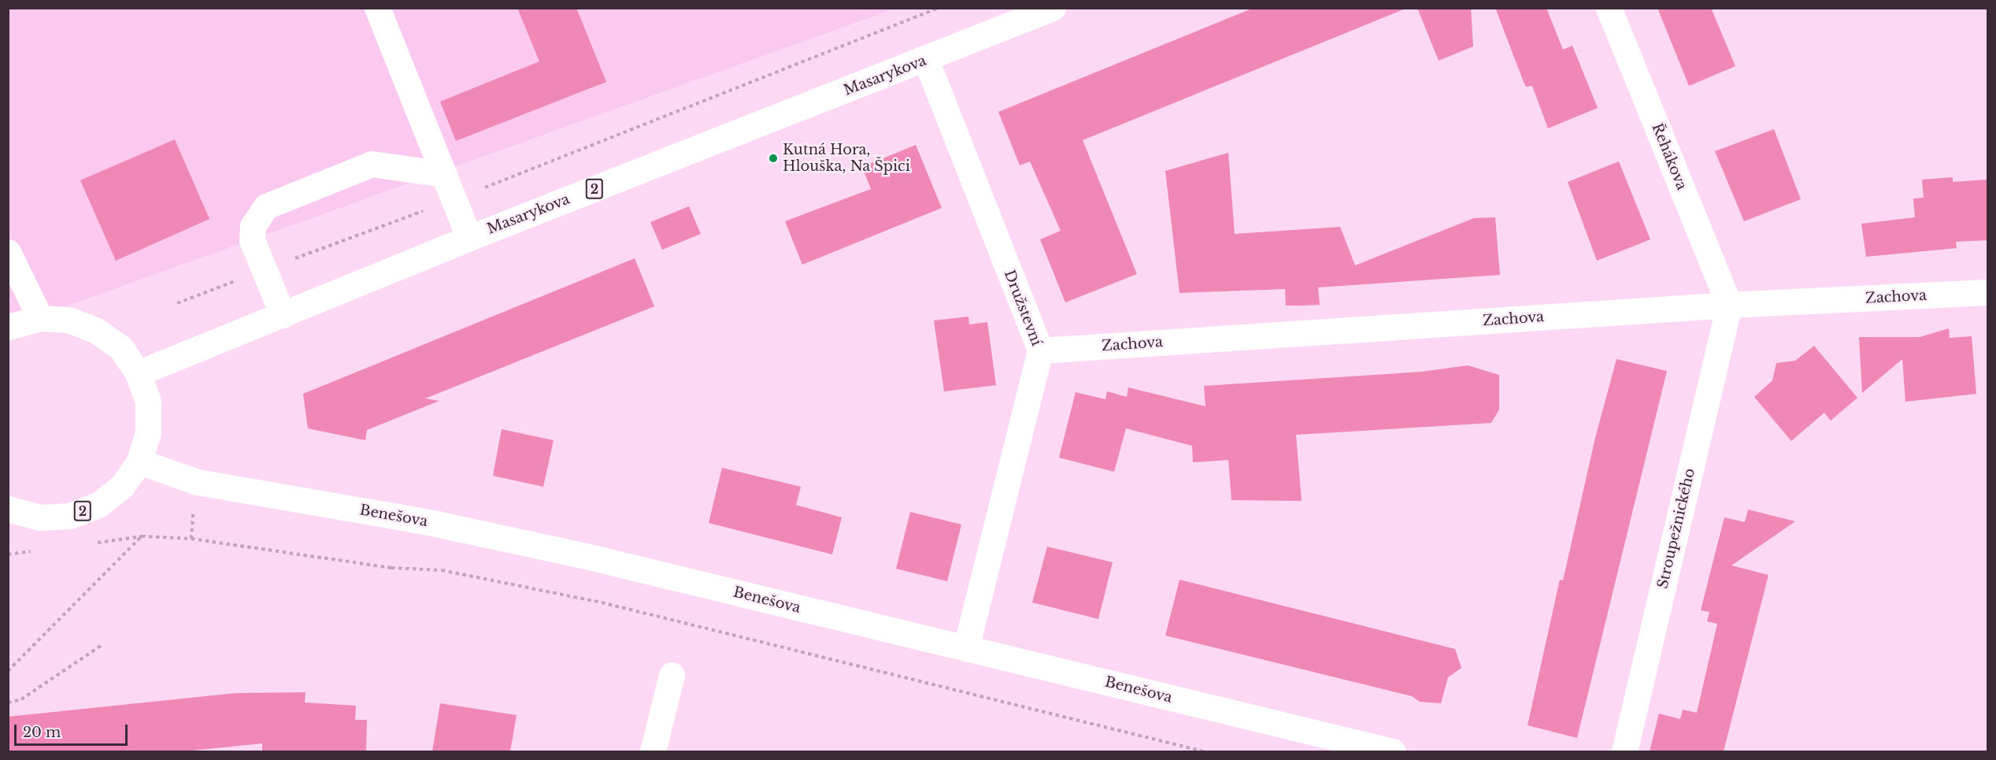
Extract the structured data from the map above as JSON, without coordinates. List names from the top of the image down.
{
  "streets": {
    "street": [
      "Masarykova",
      "Řehákova",
      "2",
      "Zachova",
      "Družstevní",
      "Benešova",
      "Stroupežnického"
    ]
  },
  "crossings": [
    ["Masarykova", "2"],
    ["Masarykova", "Družstevní"],
    ["Řehákova", "Zachova"],
    ["Řehákova", "Stroupežnického"],
    ["2", "Benešova"],
    ["Zachova", "Družstevní"],
    ["Zachova", "Stroupežnického"],
    ["Družstevní", "Benešova"]
  ],
  "places": ["Kutná Hora, Hlouška, Na Špici"],
  "scale_bar": "20 m"
}
